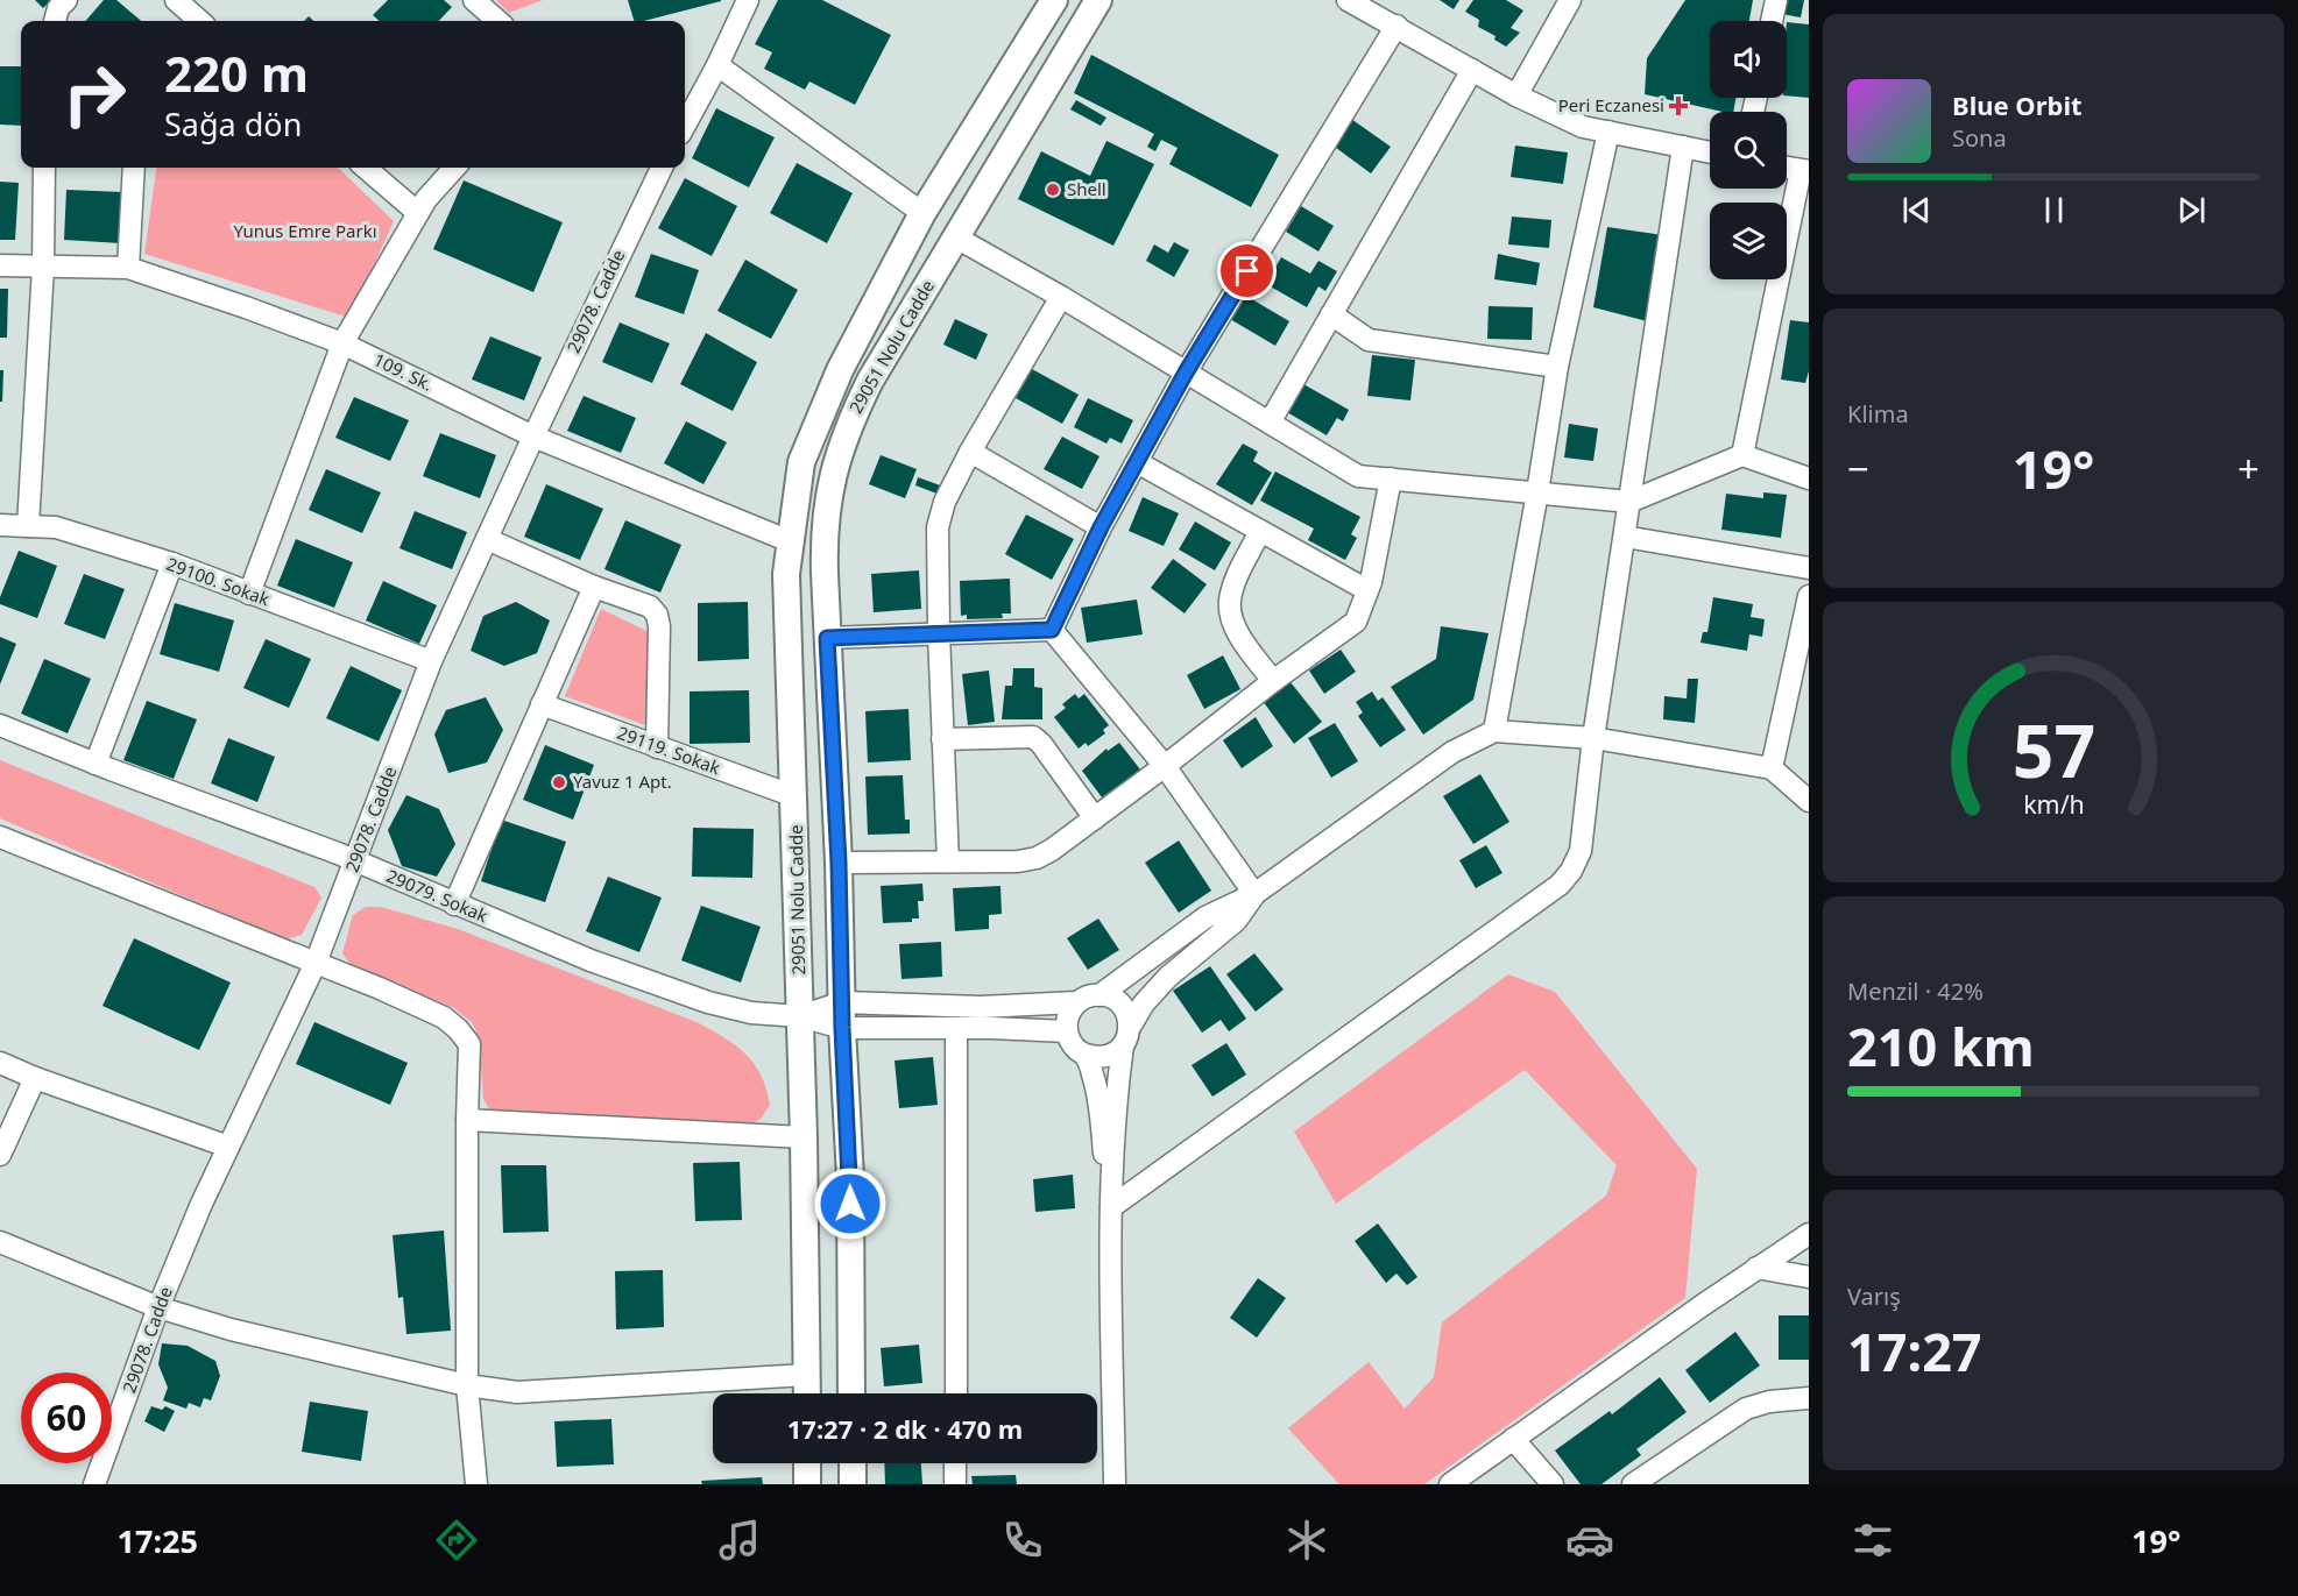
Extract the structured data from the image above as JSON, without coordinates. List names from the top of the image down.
{
  "streets": {
    "main road": ["29051 Nolu Cadde"],
    "street": [
      "29078. Cadde",
      "109. Sk.",
      "29100. Sokak",
      "29119. Sokak",
      "29079. Sokak"
    ]
  },
  "crossings": [
    ["29078. Cadde", "109. Sk."],
    ["29078. Cadde", "29100. Sokak"],
    ["29078. Cadde", "29079. Sokak"],
    ["29051 Nolu Cadde", "109. Sk."],
    ["29051 Nolu Cadde", "29119. Sokak"],
    ["29051 Nolu Cadde", "29079. Sokak"]
  ],
  "parks": ["Yunus Emre Parkı"],
  "places": {
    "health": ["Peri Eczanesi"],
    "other": ["Shell", "Yavuz 1 Apt."]
  },
  "page": {
    "turn": ["220 m", "Sağa dön"],
    "song": ["Blue Orbit", "Sona"],
    "tile": [
      "Klima",
      ["Menzil · 42%", "210 km"],
      ["Varış", "17:27"]
    ],
    "heat": ["−", "19°", "+"],
    "limit": "60",
    "trip": "17:27 · 2 dk · 470 m",
    "tabs": ["17:25", "19°"],
    "gauge": ["57", "km/h"]
  }
}
